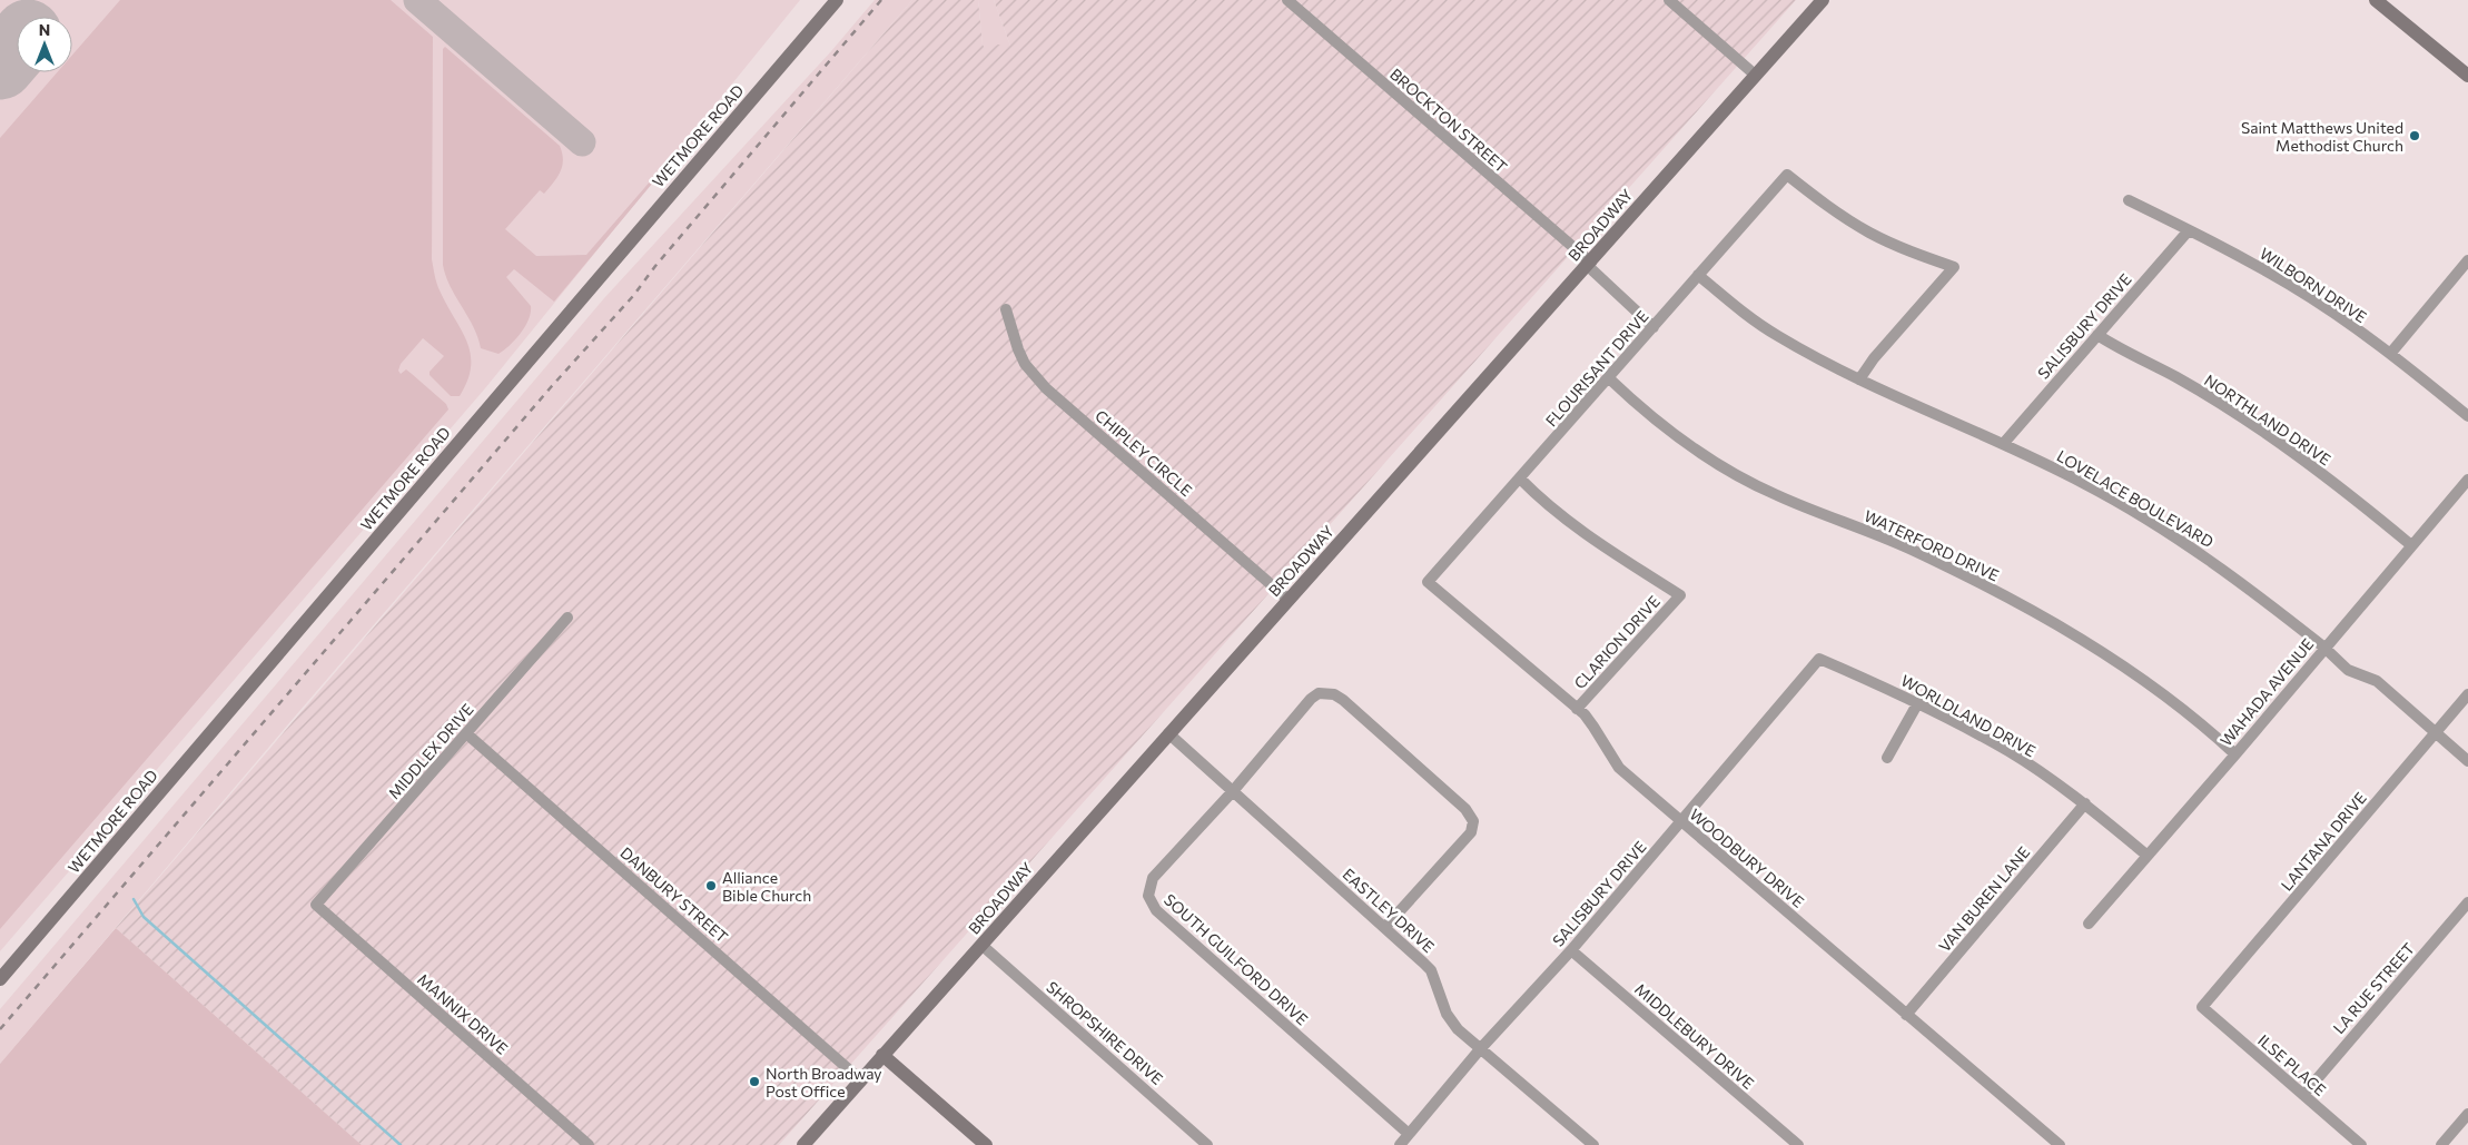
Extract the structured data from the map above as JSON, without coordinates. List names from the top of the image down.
{
  "streets": {
    "main road": ["WETMORE ROAD", "BROADWAY"],
    "street": [
      "BROCKTON STREET",
      "WILBORN DRIVE",
      "SALISBURY DRIVE",
      "FLOURISANT DRIVE",
      "NORTHLAND DRIVE",
      "CHIPLEY CIRCLE",
      "LOVELACE BOULEVARD",
      "WATERFORD DRIVE",
      "CLARION DRIVE",
      "WAHADA AVENUE",
      "WORLDLAND DRIVE",
      "MIDDLEX DRIVE",
      "LANTANA DRIVE",
      "WOODBURY DRIVE",
      "DANBURY STREET",
      "VAN BUREN LANE",
      "EASTLEY DRIVE",
      "SOUTH GUILFORD DRIVE",
      "LA RUE STREET",
      "MANNIX DRIVE",
      "SHROPSHIRE DRIVE",
      "MIDDLEBURY DRIVE",
      "ILSE PLACE"
    ]
  },
  "crossings": [
    ["BROCKTON STREET", "BROADWAY"],
    ["BROCKTON STREET", "FLOURISANT DRIVE"],
    ["BROADWAY", "CHIPLEY CIRCLE"],
    ["BROADWAY", "DANBURY STREET"],
    ["BROADWAY", "EASTLEY DRIVE"],
    ["BROADWAY", "SHROPSHIRE DRIVE"],
    ["WILBORN DRIVE", "SALISBURY DRIVE"],
    ["SALISBURY DRIVE", "NORTHLAND DRIVE"],
    ["SALISBURY DRIVE", "LOVELACE BOULEVARD"],
    ["SALISBURY DRIVE", "WORLDLAND DRIVE"],
    ["SALISBURY DRIVE", "WOODBURY DRIVE"],
    ["SALISBURY DRIVE", "EASTLEY DRIVE"],
    ["SALISBURY DRIVE", "SOUTH GUILFORD DRIVE"],
    ["SALISBURY DRIVE", "MIDDLEBURY DRIVE"],
    ["FLOURISANT DRIVE", "LOVELACE BOULEVARD"],
    ["FLOURISANT DRIVE", "WATERFORD DRIVE"],
    ["FLOURISANT DRIVE", "CLARION DRIVE"],
    ["FLOURISANT DRIVE", "WOODBURY DRIVE"],
    ["NORTHLAND DRIVE", "WAHADA AVENUE"],
    ["LOVELACE BOULEVARD", "WAHADA AVENUE"],
    ["LOVELACE BOULEVARD", "LANTANA DRIVE"],
    ["WATERFORD DRIVE", "WAHADA AVENUE"],
    ["CLARION DRIVE", "WOODBURY DRIVE"],
    ["WAHADA AVENUE", "WORLDLAND DRIVE"],
    ["WORLDLAND DRIVE", "VAN BUREN LANE"],
    ["MIDDLEX DRIVE", "DANBURY STREET"],
    ["MIDDLEX DRIVE", "MANNIX DRIVE"],
    ["LANTANA DRIVE", "ILSE PLACE"],
    ["WOODBURY DRIVE", "VAN BUREN LANE"],
    ["EASTLEY DRIVE", "SOUTH GUILFORD DRIVE"],
    ["LA RUE STREET", "ILSE PLACE"]
  ],
  "places": ["Saint Matthews United Methodist Church", "Alliance Bible Church", "North Broadway Post Office"],
  "north": "top"
}
